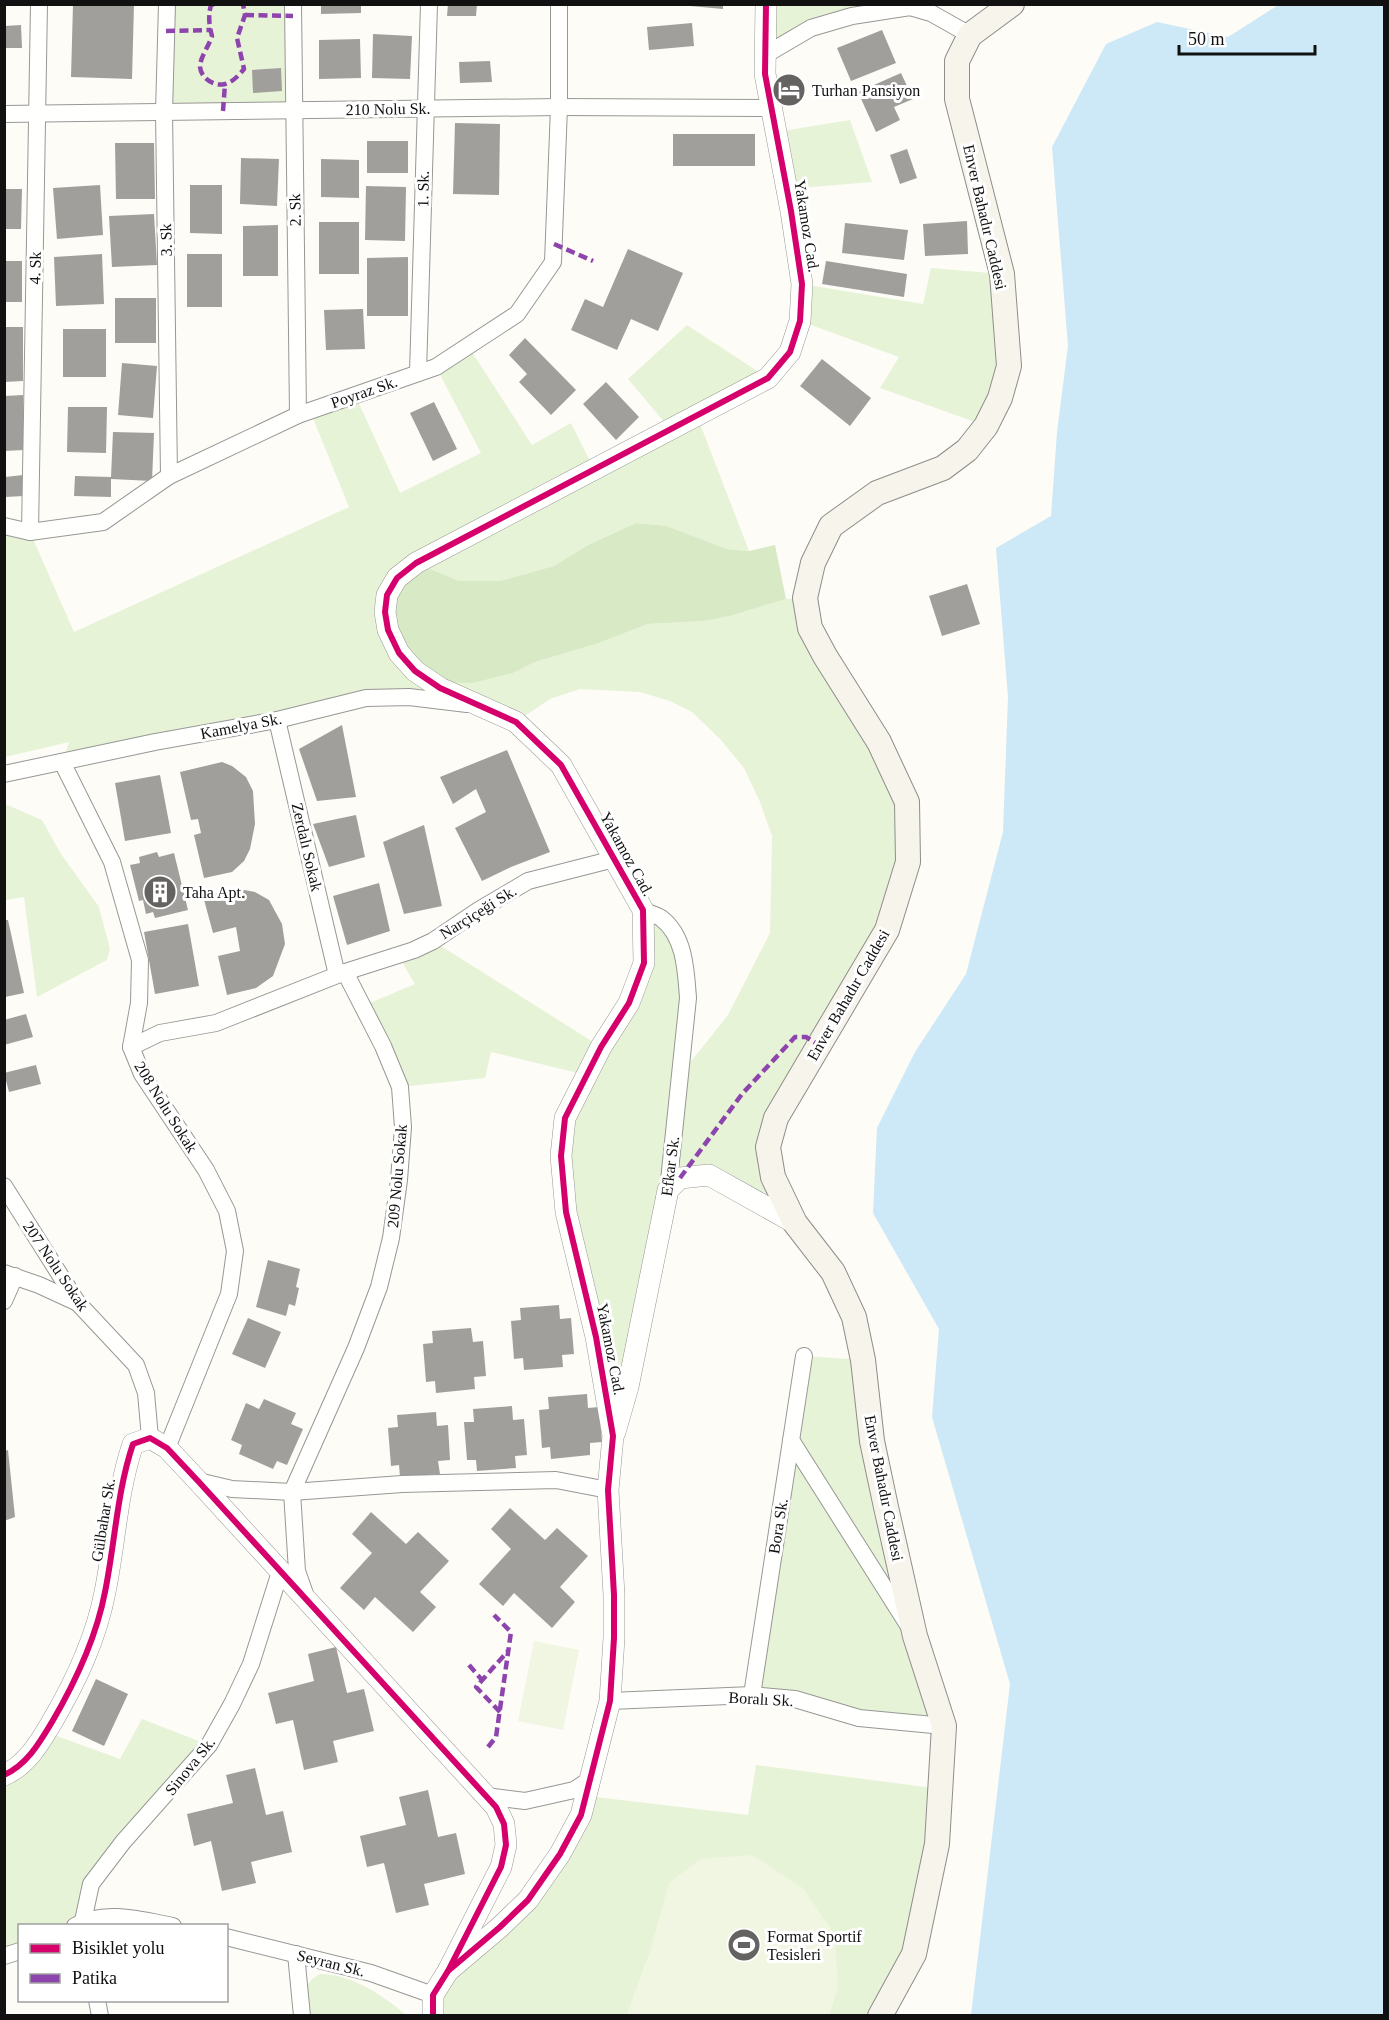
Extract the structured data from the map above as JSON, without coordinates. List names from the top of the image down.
{
  "streets": {
    "main road": ["Enver Bahadır Caddesi"],
    "street": [
      "210 Nolu Sk.",
      "1. Sk.",
      "2. Sk",
      "Yakamoz Cad.",
      "3. Sk",
      "4. Sk",
      "Poyraz Sk.",
      "Kamelya Sk.",
      "Zerdalı Sokak",
      "Narçiçeği Sk.",
      "208 Nolu Sokak",
      "Efkar Sk.",
      "209 Nolu Sokak",
      "207 Nolu Sokak",
      "Gülbahar Sk.",
      "Bora Sk.",
      "Boralı Sk.",
      "Sinova Sk.",
      "Seyran Sk."
    ]
  },
  "crossings": [
    ["210 Nolu Sk.", "1. Sk."],
    ["210 Nolu Sk.", "2. Sk"],
    ["210 Nolu Sk.", "Yakamoz Cad."],
    ["210 Nolu Sk.", "3. Sk"],
    ["210 Nolu Sk.", "4. Sk"],
    ["210 Nolu Sk.", "Poyraz Sk."],
    ["1. Sk.", "Poyraz Sk."],
    ["2. Sk", "Poyraz Sk."],
    ["Enver Bahadır Caddesi", "Boralı Sk."],
    ["Yakamoz Cad.", "Kamelya Sk."],
    ["Yakamoz Cad.", "Narçiçeği Sk."],
    ["Yakamoz Cad.", "Efkar Sk."],
    ["Yakamoz Cad.", "Boralı Sk."],
    ["3. Sk", "Poyraz Sk."],
    ["4. Sk", "Poyraz Sk."],
    ["Kamelya Sk.", "Zerdalı Sokak"],
    ["Kamelya Sk.", "208 Nolu Sokak"],
    ["Zerdalı Sokak", "Narçiçeği Sk."],
    ["Zerdalı Sokak", "209 Nolu Sokak"],
    ["Narçiçeği Sk.", "209 Nolu Sokak"],
    ["208 Nolu Sokak", "207 Nolu Sokak"],
    ["208 Nolu Sokak", "Gülbahar Sk."],
    ["207 Nolu Sokak", "Gülbahar Sk."],
    ["Bora Sk.", "Boralı Sk."]
  ],
  "places": {
    "hotel": ["Turhan Pansiyon"],
    "building": ["Taha Apt."],
    "sports": ["Format Sportif Tesisleri"]
  },
  "legend": ["Bisiklet yolu", "Patika"],
  "scale_bar": "50 m"
}
